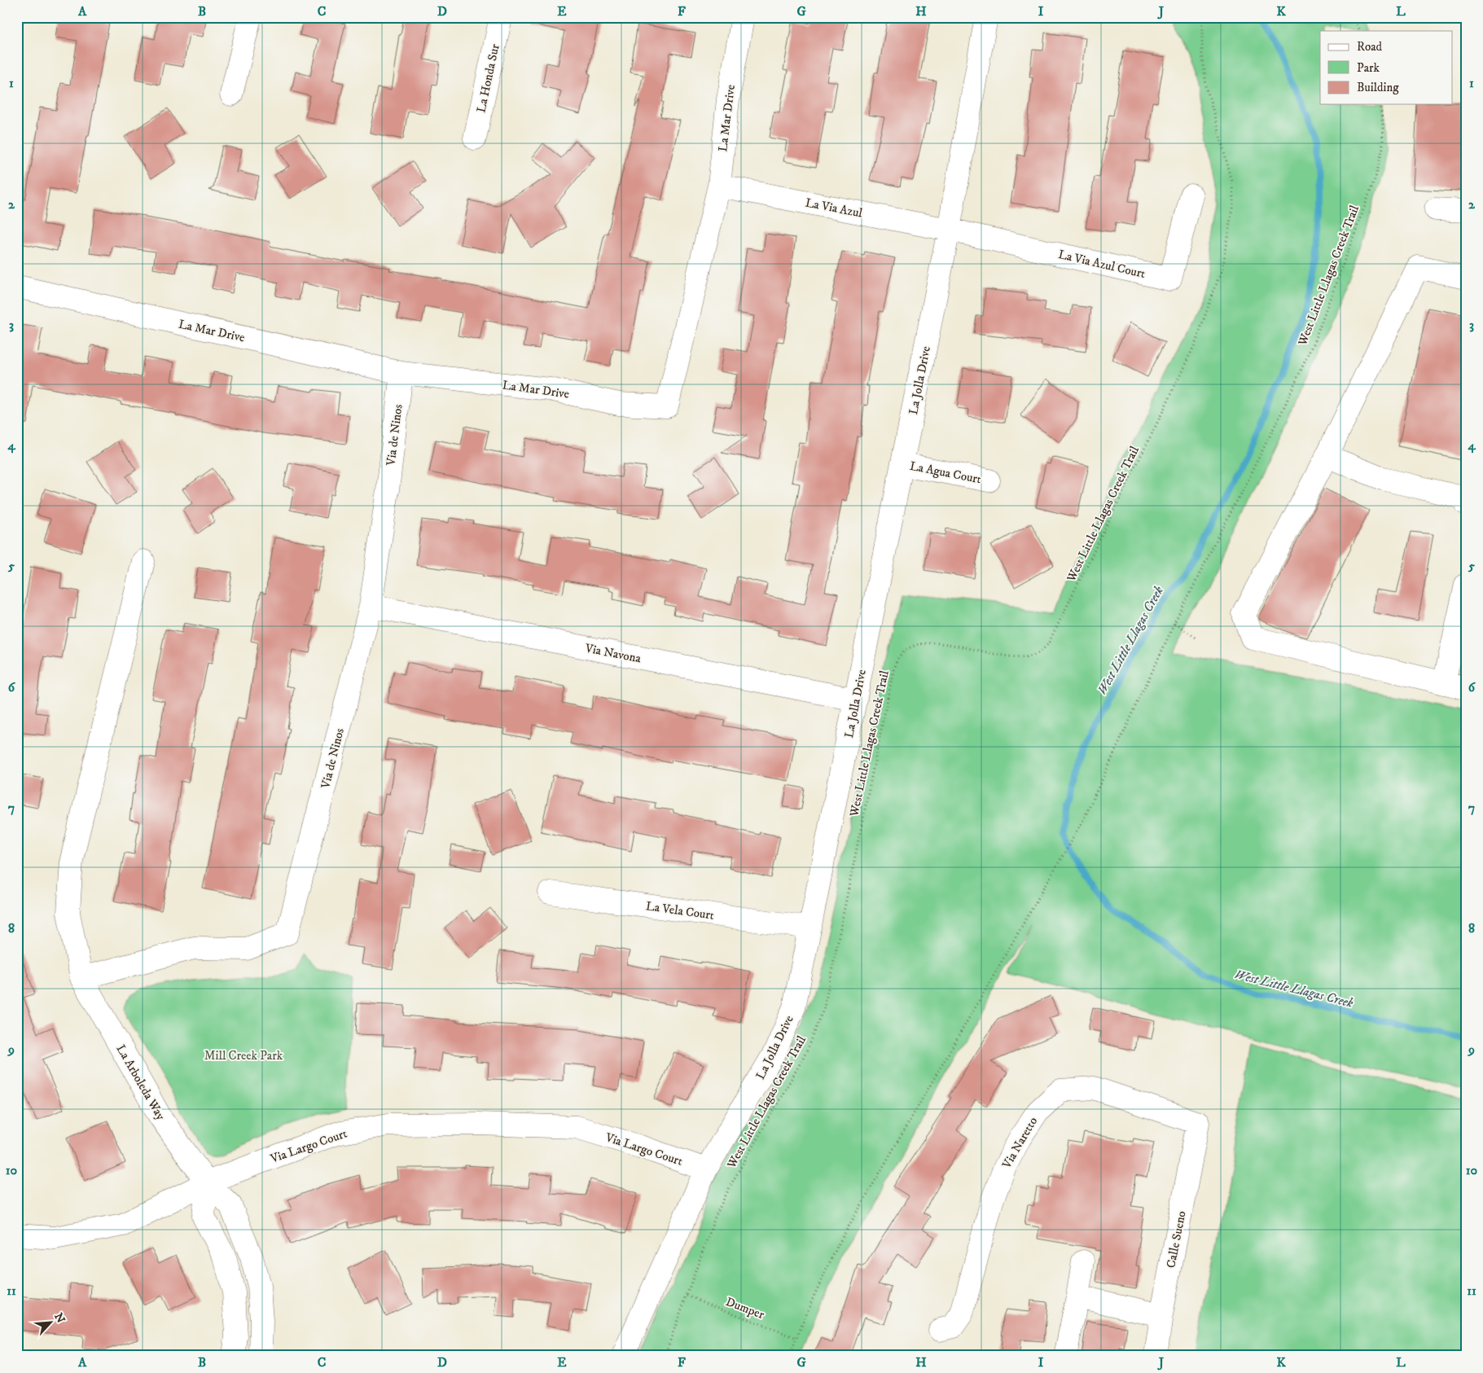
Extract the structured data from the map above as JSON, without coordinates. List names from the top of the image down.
{
  "streets": {
    "street": [
      "La Honda Sur",
      "La Mar Drive",
      "La Via Azul",
      "La Via Azul Court",
      "La Jolla Drive",
      "Via de Ninos",
      "La Agua Court",
      "Via Navona",
      "La Vela Court",
      "La Arboleda Way",
      "Via Naretto",
      "Via Largo Court",
      "Calle Sueno"
    ],
    "path": ["West Little Llagas Creek Trail", "Dumper"]
  },
  "crossings": [
    ["La Mar Drive", "La Via Azul"],
    ["La Mar Drive", "Via de Ninos"],
    ["La Via Azul", "La Via Azul Court"],
    ["La Via Azul", "La Jolla Drive"],
    ["La Via Azul Court", "La Jolla Drive"],
    ["West Little Llagas Creek Trail", "Dumper"],
    ["La Jolla Drive", "La Agua Court"],
    ["La Jolla Drive", "Via Navona"],
    ["La Jolla Drive", "La Vela Court"],
    ["La Jolla Drive", "Via Largo Court"],
    ["Via de Ninos", "Via Navona"],
    ["Via de Ninos", "La Arboleda Way"],
    ["La Arboleda Way", "Via Largo Court"],
    ["Via Naretto", "Calle Sueno"]
  ],
  "water": ["West Little Llagas Creek"],
  "parks": ["Mill Creek Park"],
  "legend": ["Road", "Park", "Building"],
  "north": "top right",
  "grid": {
    "columns": [
      "A",
      "B",
      "C",
      "D",
      "E",
      "F",
      "G",
      "H",
      "I",
      "J",
      "K",
      "L"
    ],
    "rows": [
      "1",
      "2",
      "3",
      "4",
      "5",
      "6",
      "7",
      "8",
      "9",
      "10",
      "11"
    ]
  }
}
